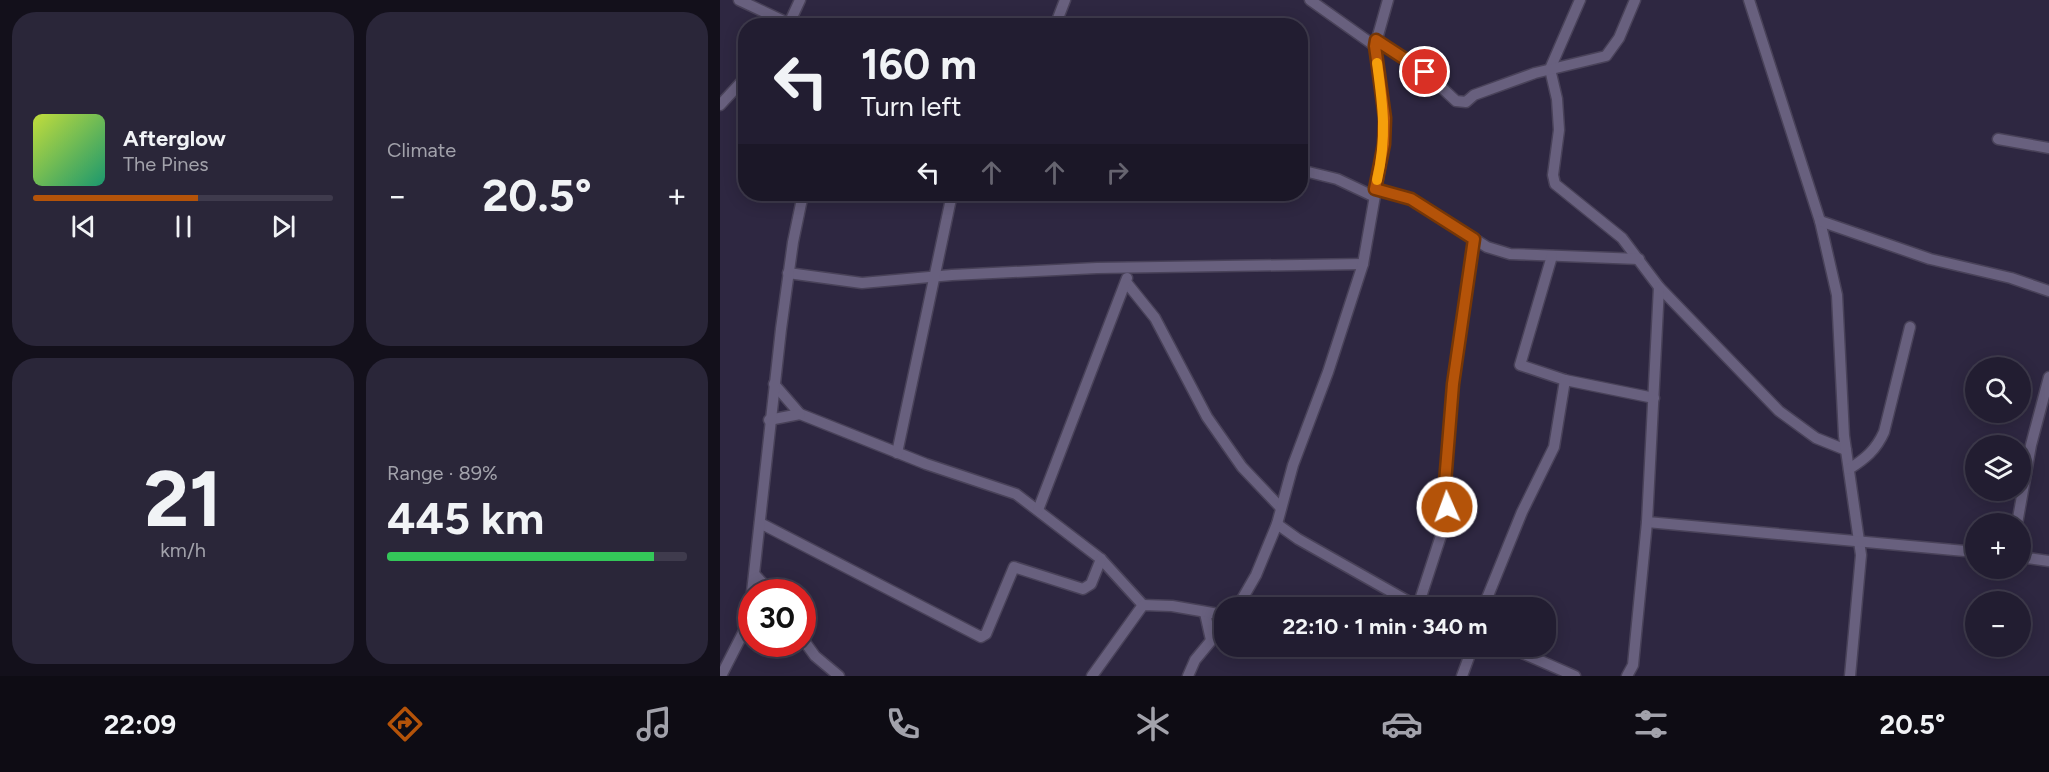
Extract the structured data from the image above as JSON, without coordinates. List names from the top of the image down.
{
  "page": {
    "tile": [
      "Climate",
      ["21", "km/h"],
      ["Range · 89%", "445 km"]
    ],
    "turn": ["160 m", "Turn left"],
    "song": ["Afterglow", "The Pines"],
    "heat": ["−", "20.5°", "+"],
    "map_buttons": ["+", "−"],
    "limit": "30",
    "trip": "22:10 · 1 min · 340 m",
    "tabs": ["22:09", "20.5°"]
  }
}
